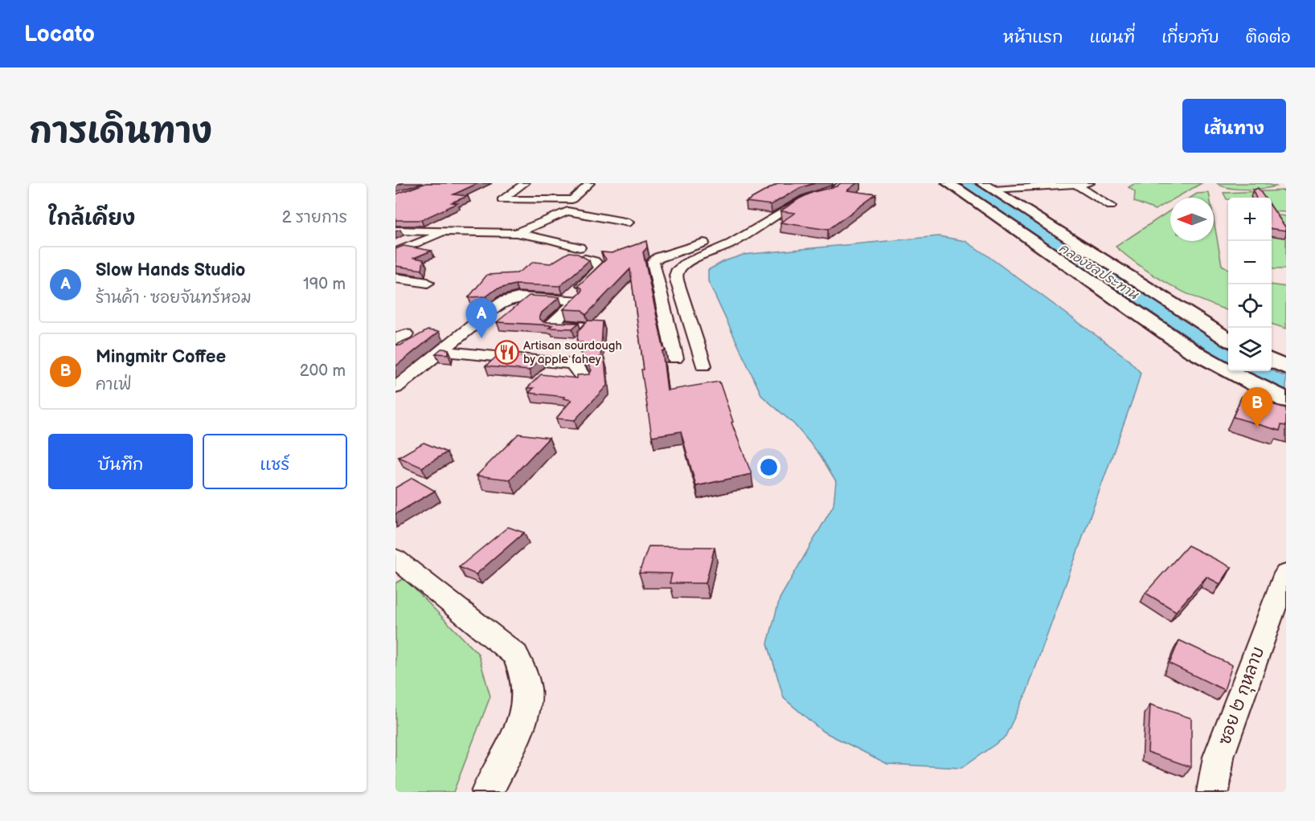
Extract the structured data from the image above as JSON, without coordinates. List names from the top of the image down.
{
  "streets": {
    "street": ["ซอย ๒ กุหลาบ"]
  },
  "water": ["คลองชลประทาน"],
  "places": {
    "restaurant": ["Artisan sourdough by apple fahey"]
  },
  "north": "left",
  "page": {
    "header": "Locato",
    "nav": [
      "หน้าแรก",
      "แผนที่",
      "เกี่ยวกับ",
      "ติดต่อ"
    ],
    "title": "การเดินทาง",
    "buttons": [
      "เส้นทาง",
      ["บันทึก", "แชร์"]
    ],
    "heading": ["ใกล้เคียง", "2 รายการ"],
    "map_buttons": ["+", "−"],
    "list": [
      {
        "mark": "A",
        "name": "Slow Hands Studio",
        "note": "ร้านค้า · ซอยจันทร์หอม",
        "value": "190 m"
      },
      {
        "mark": "B",
        "name": "Mingmitr Coffee",
        "note": "คาเฟ่",
        "value": "200 m"
      }
    ],
    "pins": ["A", "B"]
  }
}
